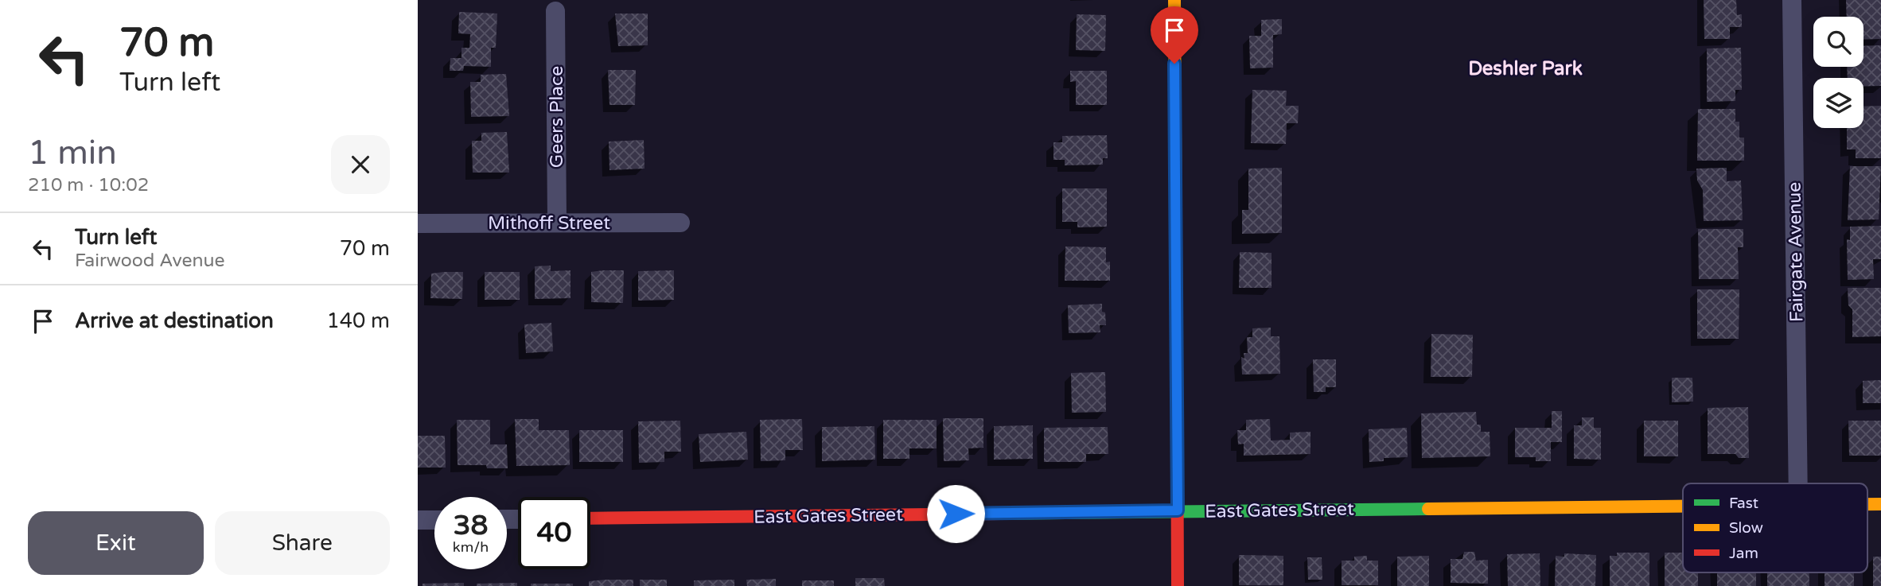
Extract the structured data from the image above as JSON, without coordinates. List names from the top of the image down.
{
  "streets": {
    "street": [
      "Geers Place",
      "Mithoff Street",
      "Fairgate Avenue",
      "East Gates Street"
    ]
  },
  "crossings": [
    ["Geers Place", "Mithoff Street"]
  ],
  "districts": ["Deshler Park"],
  "legend": ["Fast", "Slow", "Jam"],
  "page": {
    "turn": ["70 m", "Turn left"],
    "heading": ["1 min", "210 m · 10:02"],
    "list": [
      {
        "name": "Turn left",
        "note": "Fairwood Avenue",
        "value": "70 m"
      },
      {
        "name": "Arrive at destination",
        "value": "140 m"
      }
    ],
    "speed": "38 km/h",
    "limit": "40",
    "buttons": ["Exit", "Share"]
  }
}
